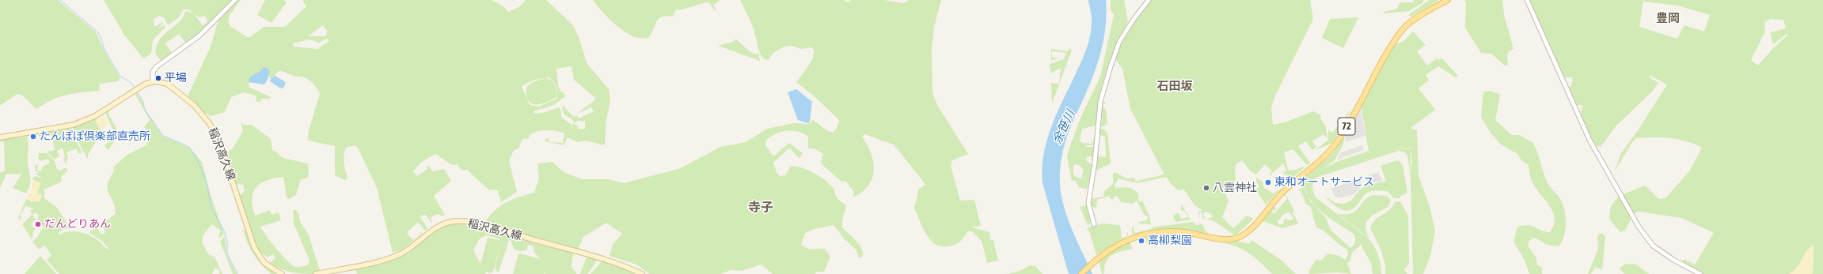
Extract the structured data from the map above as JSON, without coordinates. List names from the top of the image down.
{
  "streets": {
    "main road": ["72", "稲沢高久線"]
  },
  "districts": ["豊岡", "石田坂", "寺子"],
  "water": ["余笹川"],
  "places": [
    "平場",
    "たんぽぽ倶楽部直売所",
    "東和オートサービス",
    "八雲神社",
    "だんどりあん",
    "高柳梨園"
  ]
}
